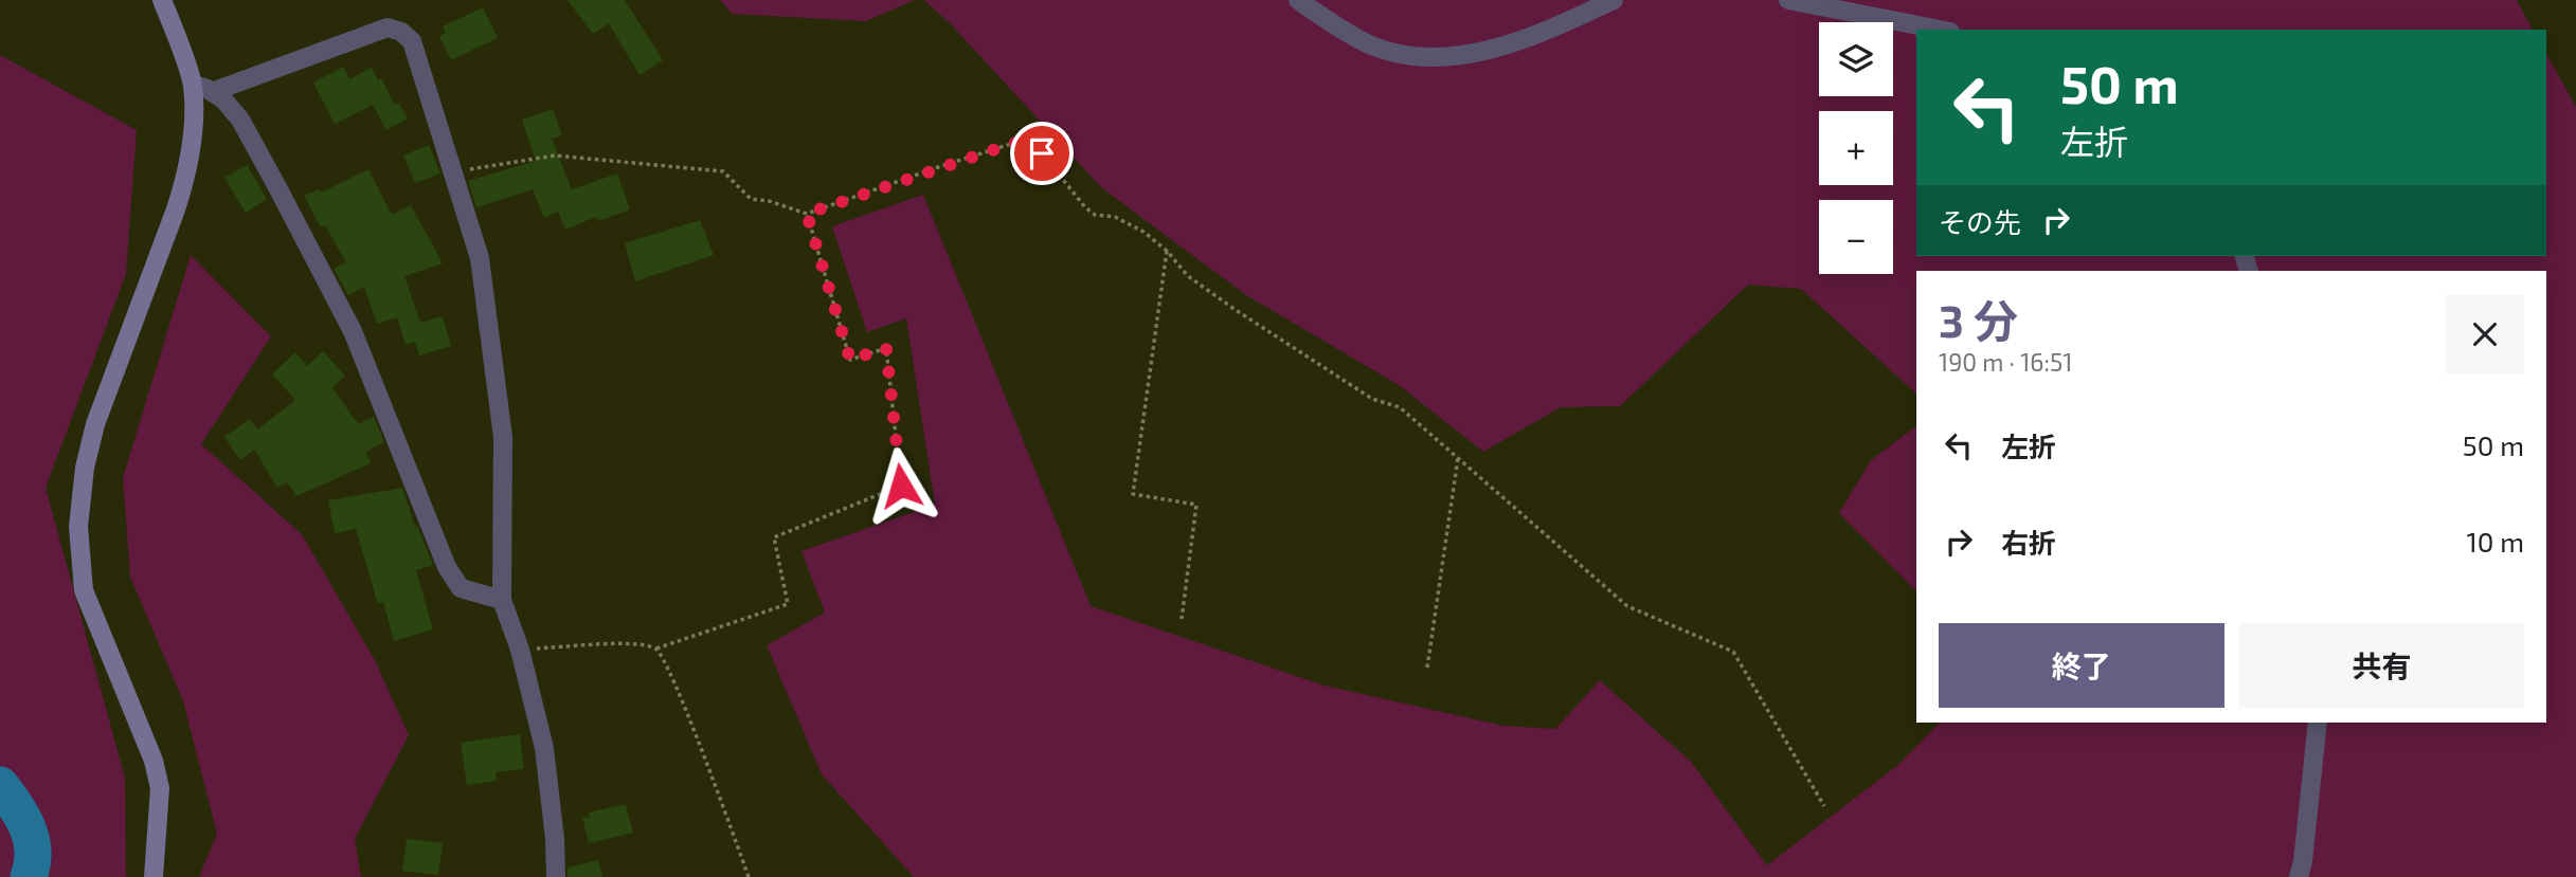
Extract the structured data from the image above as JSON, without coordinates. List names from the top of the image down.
{
  "page": {
    "map_buttons": ["+", "−"],
    "turn": ["50 m", "左折"],
    "then": "その先",
    "heading": ["3 分", "190 m · 16:51"],
    "list": [
      {
        "name": "左折",
        "value": "50 m"
      },
      {
        "name": "右折",
        "value": "10 m"
      }
    ],
    "buttons": ["終了", "共有"]
  }
}
